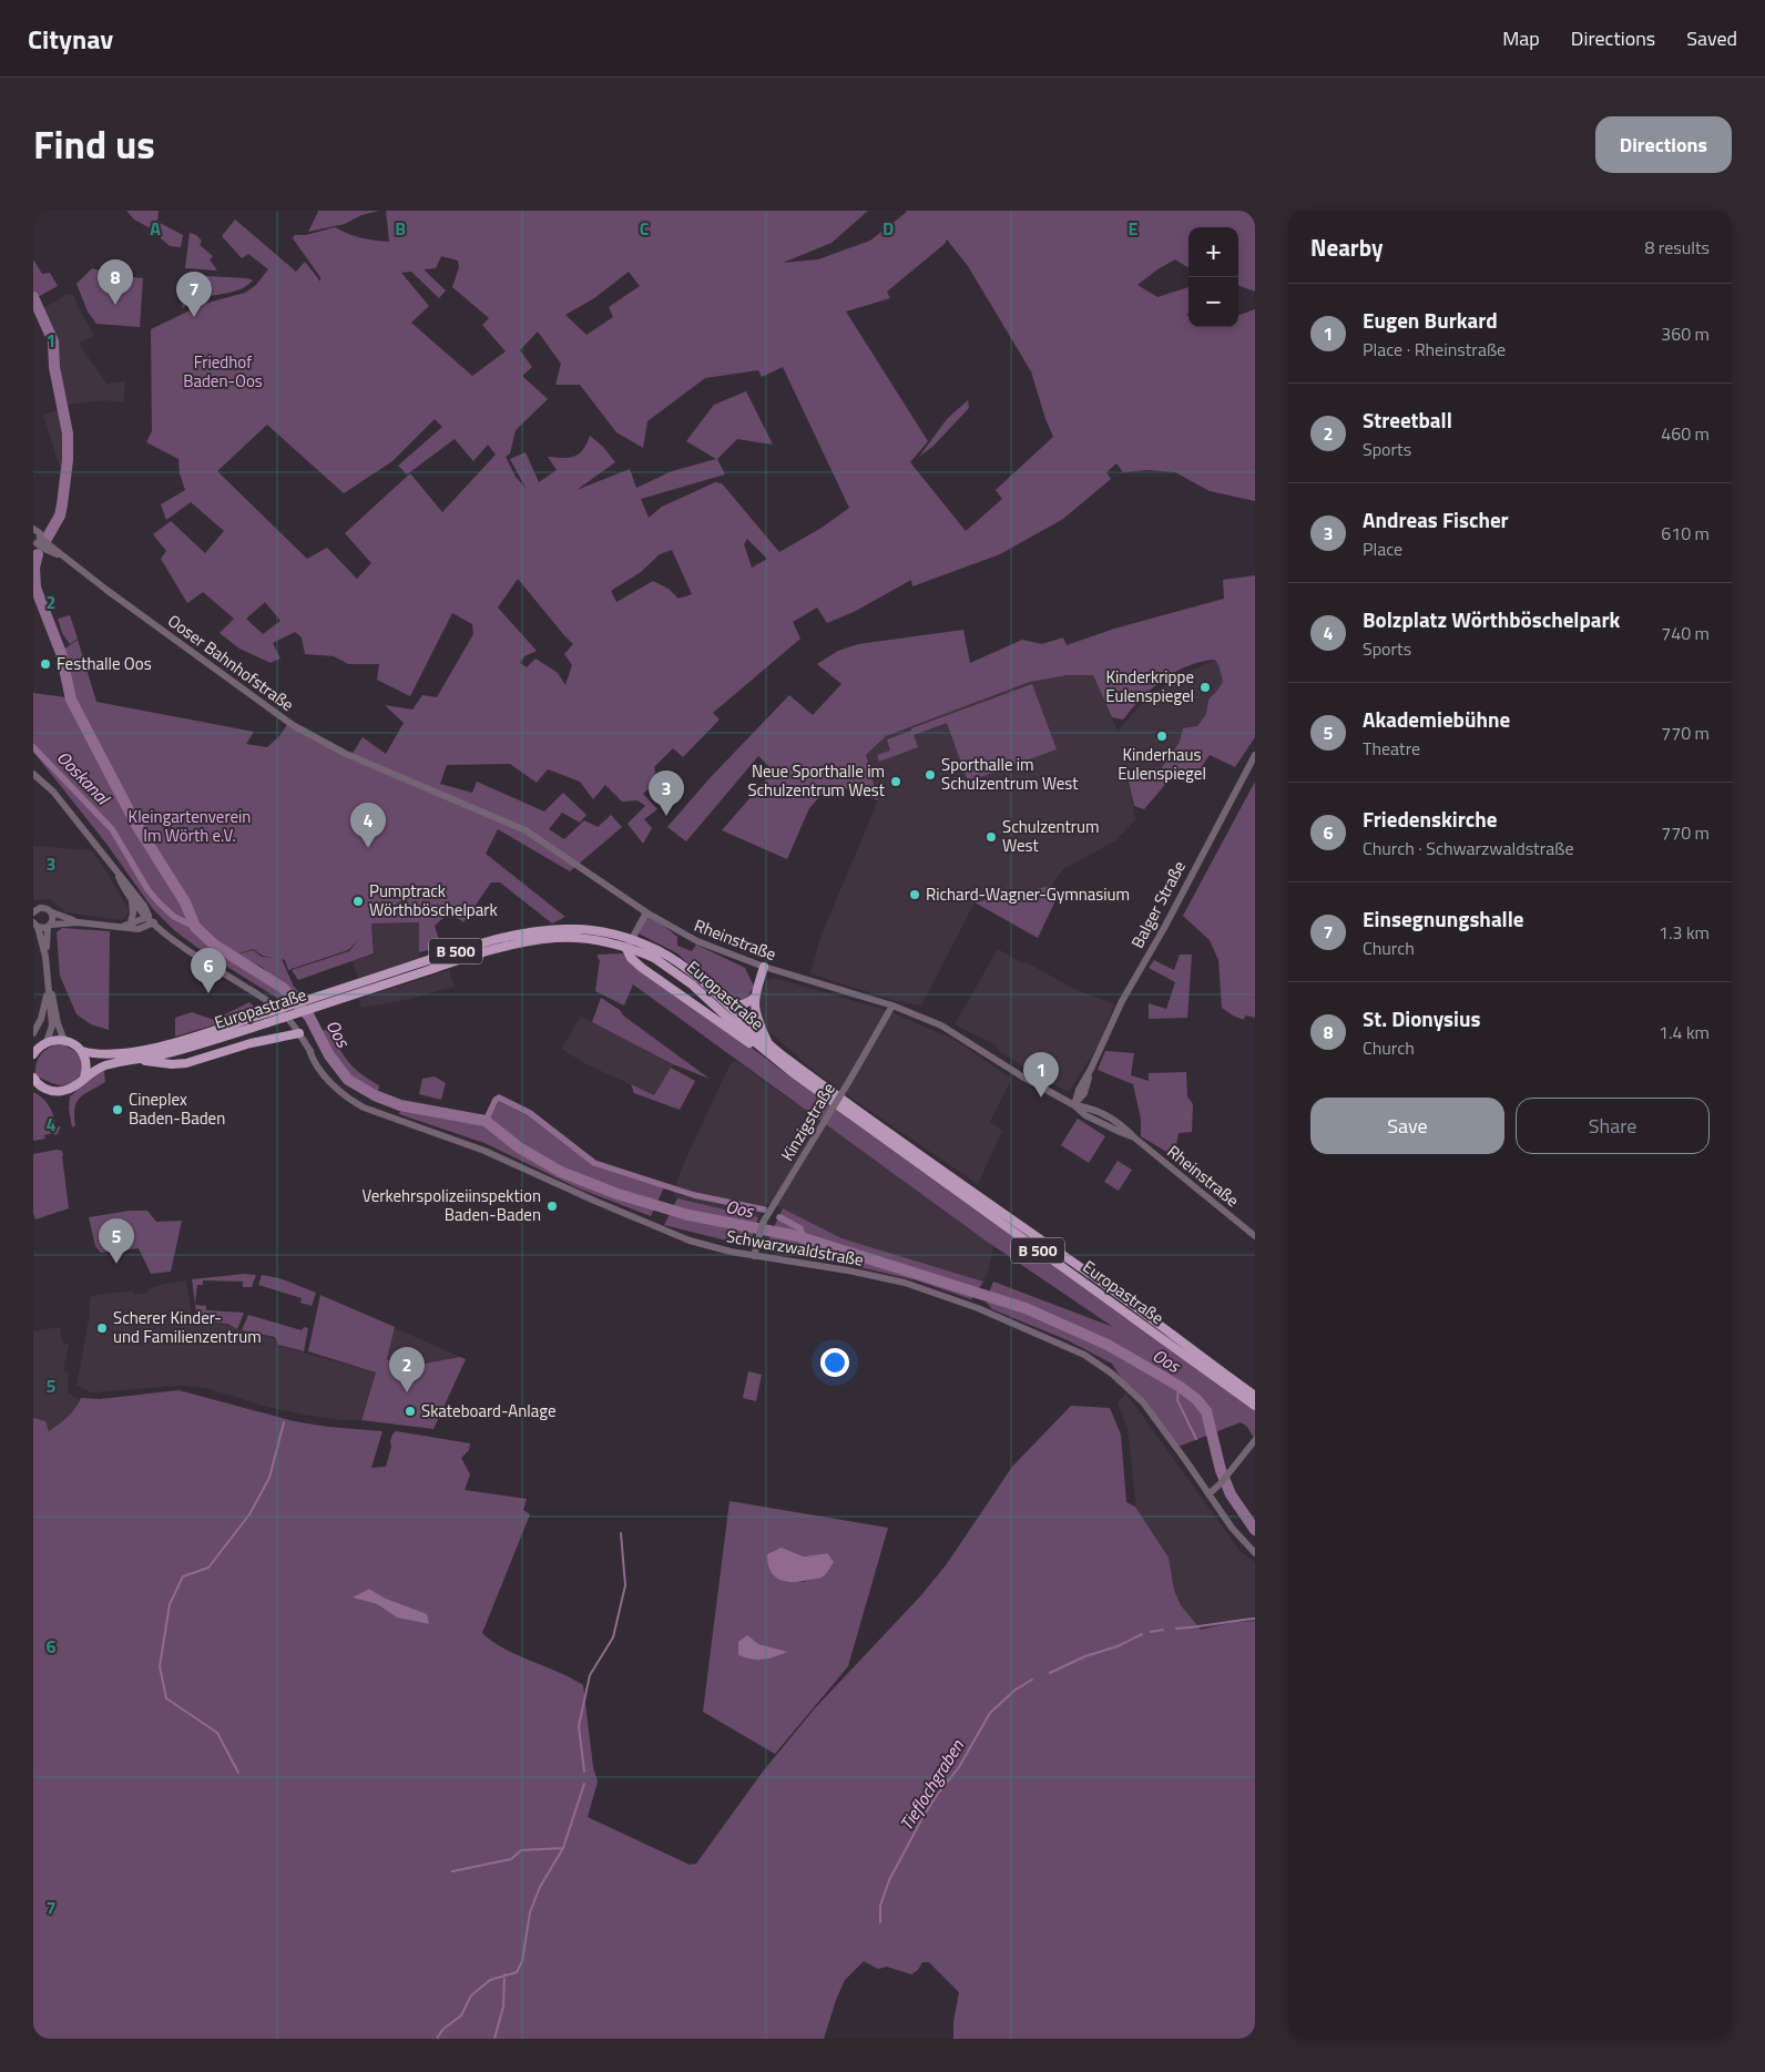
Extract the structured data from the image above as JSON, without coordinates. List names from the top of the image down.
{
  "streets": {
    "main road": ["B 500", "Europastraße"],
    "street": [
      "Ooser Bahnhofstraße",
      "Balger Straße",
      "Rheinstraße",
      "Kinzigstraße",
      "Schwarzwaldstraße"
    ]
  },
  "crossings": [
    ["Ooser Bahnhofstraße", "Rheinstraße"],
    ["Balger Straße", "Rheinstraße"],
    ["Rheinstraße", "Kinzigstraße"],
    ["B 500", "Europastraße"],
    ["Kinzigstraße", "Schwarzwaldstraße"]
  ],
  "water": ["Ooskanal", "Oos", "Tieflochgraben"],
  "parks": ["Friedhof Baden-Oos", "Kleingartenverein Im Wörth e.V."],
  "places": [
    "Festhalle Oos",
    "Kinderkrippe Eulenspiegel",
    "Kinderhaus Eulenspiegel",
    "Sporthalle im Schulzentrum West",
    "Neue Sporthalle im Schulzentrum West",
    "Schulzentrum West",
    "Richard-Wagner-Gymnasium",
    "Pumptrack Wörthböschelpark",
    "Cineplex Baden-Baden",
    "Verkehrspolizeiinspektion Baden-Baden",
    "Scherer Kinder- und Familienzentrum",
    "Skateboard-Anlage"
  ],
  "page": {
    "header": "Citynav",
    "nav": ["Map", "Directions", "Saved"],
    "title": "Find us",
    "buttons": [
      "Directions",
      ["Save", "Share"]
    ],
    "heading": ["Nearby", "8 results"],
    "map_buttons": ["+", "−"],
    "pins": [
      "8",
      "7",
      "3",
      "4",
      "6",
      "1",
      "5",
      "2"
    ],
    "list": [
      {
        "mark": "1",
        "name": "Eugen Burkard",
        "note": "Place · Rheinstraße",
        "value": "360 m"
      },
      {
        "mark": "2",
        "name": "Streetball",
        "note": "Sports",
        "value": "460 m"
      },
      {
        "mark": "3",
        "name": "Andreas Fischer",
        "note": "Place",
        "value": "610 m"
      },
      {
        "mark": "4",
        "name": "Bolzplatz Wörthböschelpark",
        "note": "Sports",
        "value": "740 m"
      },
      {
        "mark": "5",
        "name": "Akademiebühne",
        "note": "Theatre",
        "value": "770 m"
      },
      {
        "mark": "6",
        "name": "Friedenskirche",
        "note": "Church · Schwarzwaldstraße",
        "value": "770 m"
      },
      {
        "mark": "7",
        "name": "Einsegnungshalle",
        "note": "Church",
        "value": "1.3 km"
      },
      {
        "mark": "8",
        "name": "St. Dionysius",
        "note": "Church",
        "value": "1.4 km"
      }
    ]
  },
  "grid": {
    "columns": [
      "A",
      "B",
      "C",
      "D",
      "E"
    ],
    "rows": [
      "1",
      "2",
      "3",
      "4",
      "5",
      "6",
      "7"
    ]
  }
}
